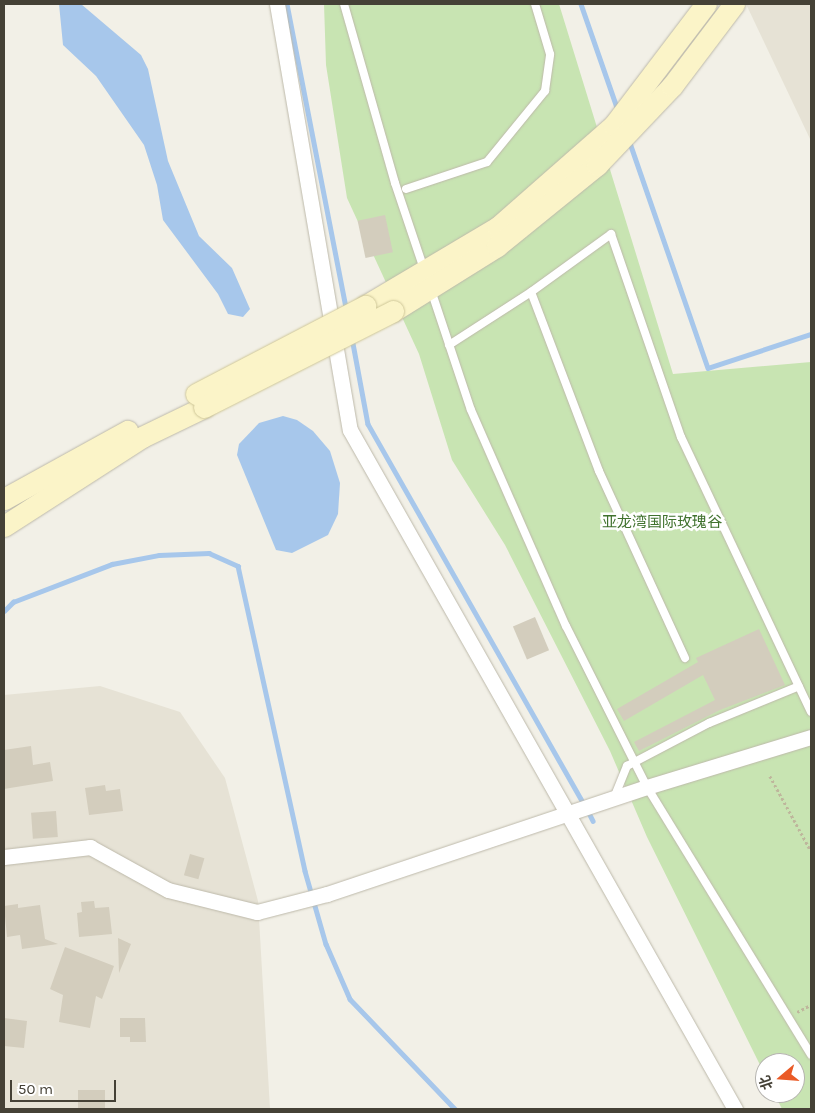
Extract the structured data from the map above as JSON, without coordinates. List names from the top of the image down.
{
  "parks": ["亚龙湾国际玫瑰谷"],
  "scale_bar": "50 m",
  "north": "left"
}
